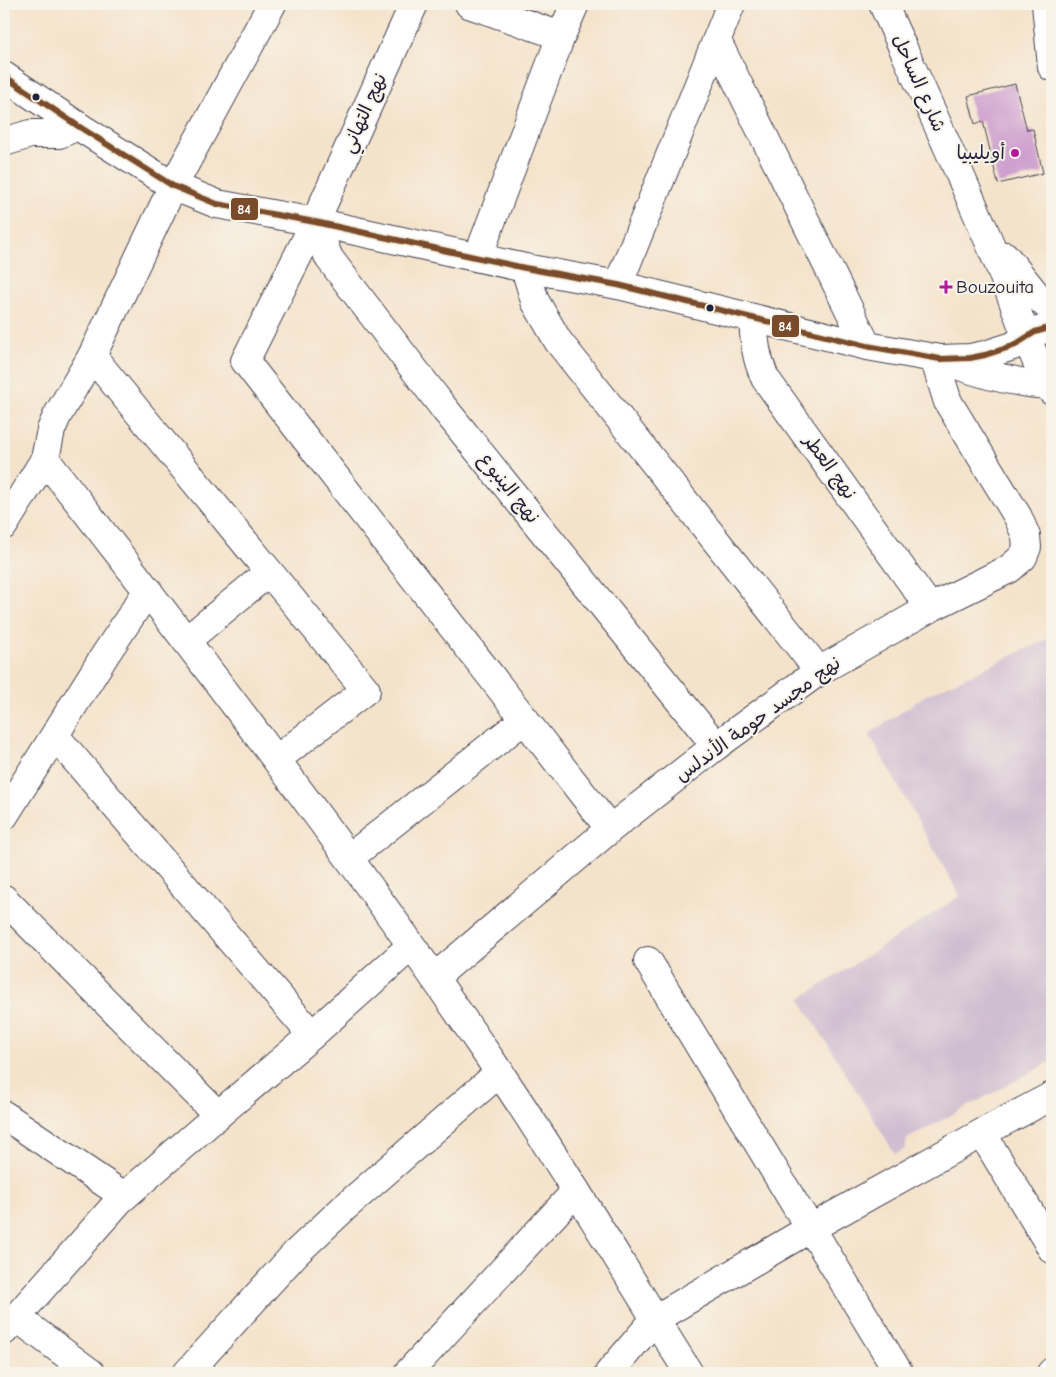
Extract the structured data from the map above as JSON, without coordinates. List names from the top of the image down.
{
  "streets": {
    "street": [
      "شارع الساحل",
      "نهج التهاني",
      "نهج العطر",
      "نهج الينبوع",
      "نهج مجسد حومة الأندلس"
    ]
  },
  "crossings": [
    ["نهج التهاني", "نهج الينبوع"],
    ["نهج العطر", "نهج مجسد حومة الأندلس"],
    ["نهج الينبوع", "نهج مجسد حومة الأندلس"]
  ],
  "places": {
    "other": ["أويليبيا"],
    "health": ["Bouzouita"]
  },
  "lines": ["transit line 84"]
}
